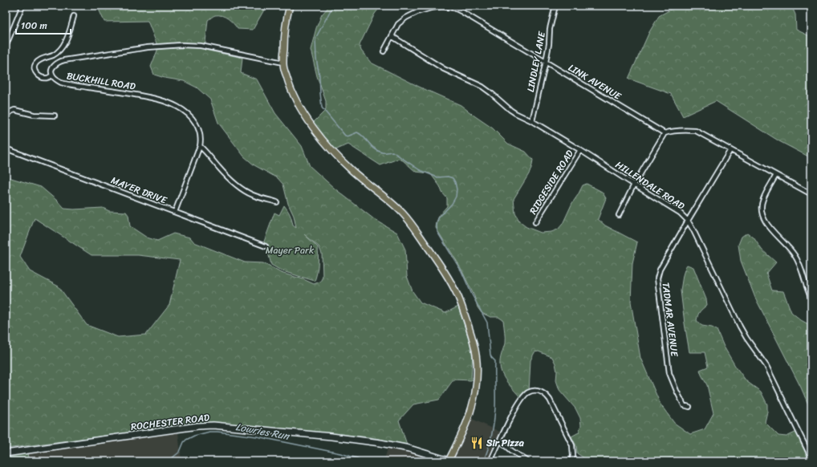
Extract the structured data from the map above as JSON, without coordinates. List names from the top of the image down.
{
  "streets": {
    "street": [
      "LINDLEY LANE",
      "BUCKHILL ROAD",
      "LINK AVENUE",
      "RIDGESIDE ROAD",
      "HILLENDALE ROAD",
      "MAYER DRIVE",
      "TADMAR AVENUE",
      "ROCHESTER ROAD"
    ]
  },
  "crossings": [
    ["LINDLEY LANE", "LINK AVENUE"],
    ["LINDLEY LANE", "HILLENDALE ROAD"],
    ["BUCKHILL ROAD", "MAYER DRIVE"],
    ["LINK AVENUE", "HILLENDALE ROAD"],
    ["RIDGESIDE ROAD", "HILLENDALE ROAD"],
    ["HILLENDALE ROAD", "TADMAR AVENUE"]
  ],
  "water": ["Lowries Run"],
  "parks": ["Mayer Park"],
  "places": {
    "restaurant": ["Sir Pizza"]
  },
  "scale_bar": "100 m"
}
